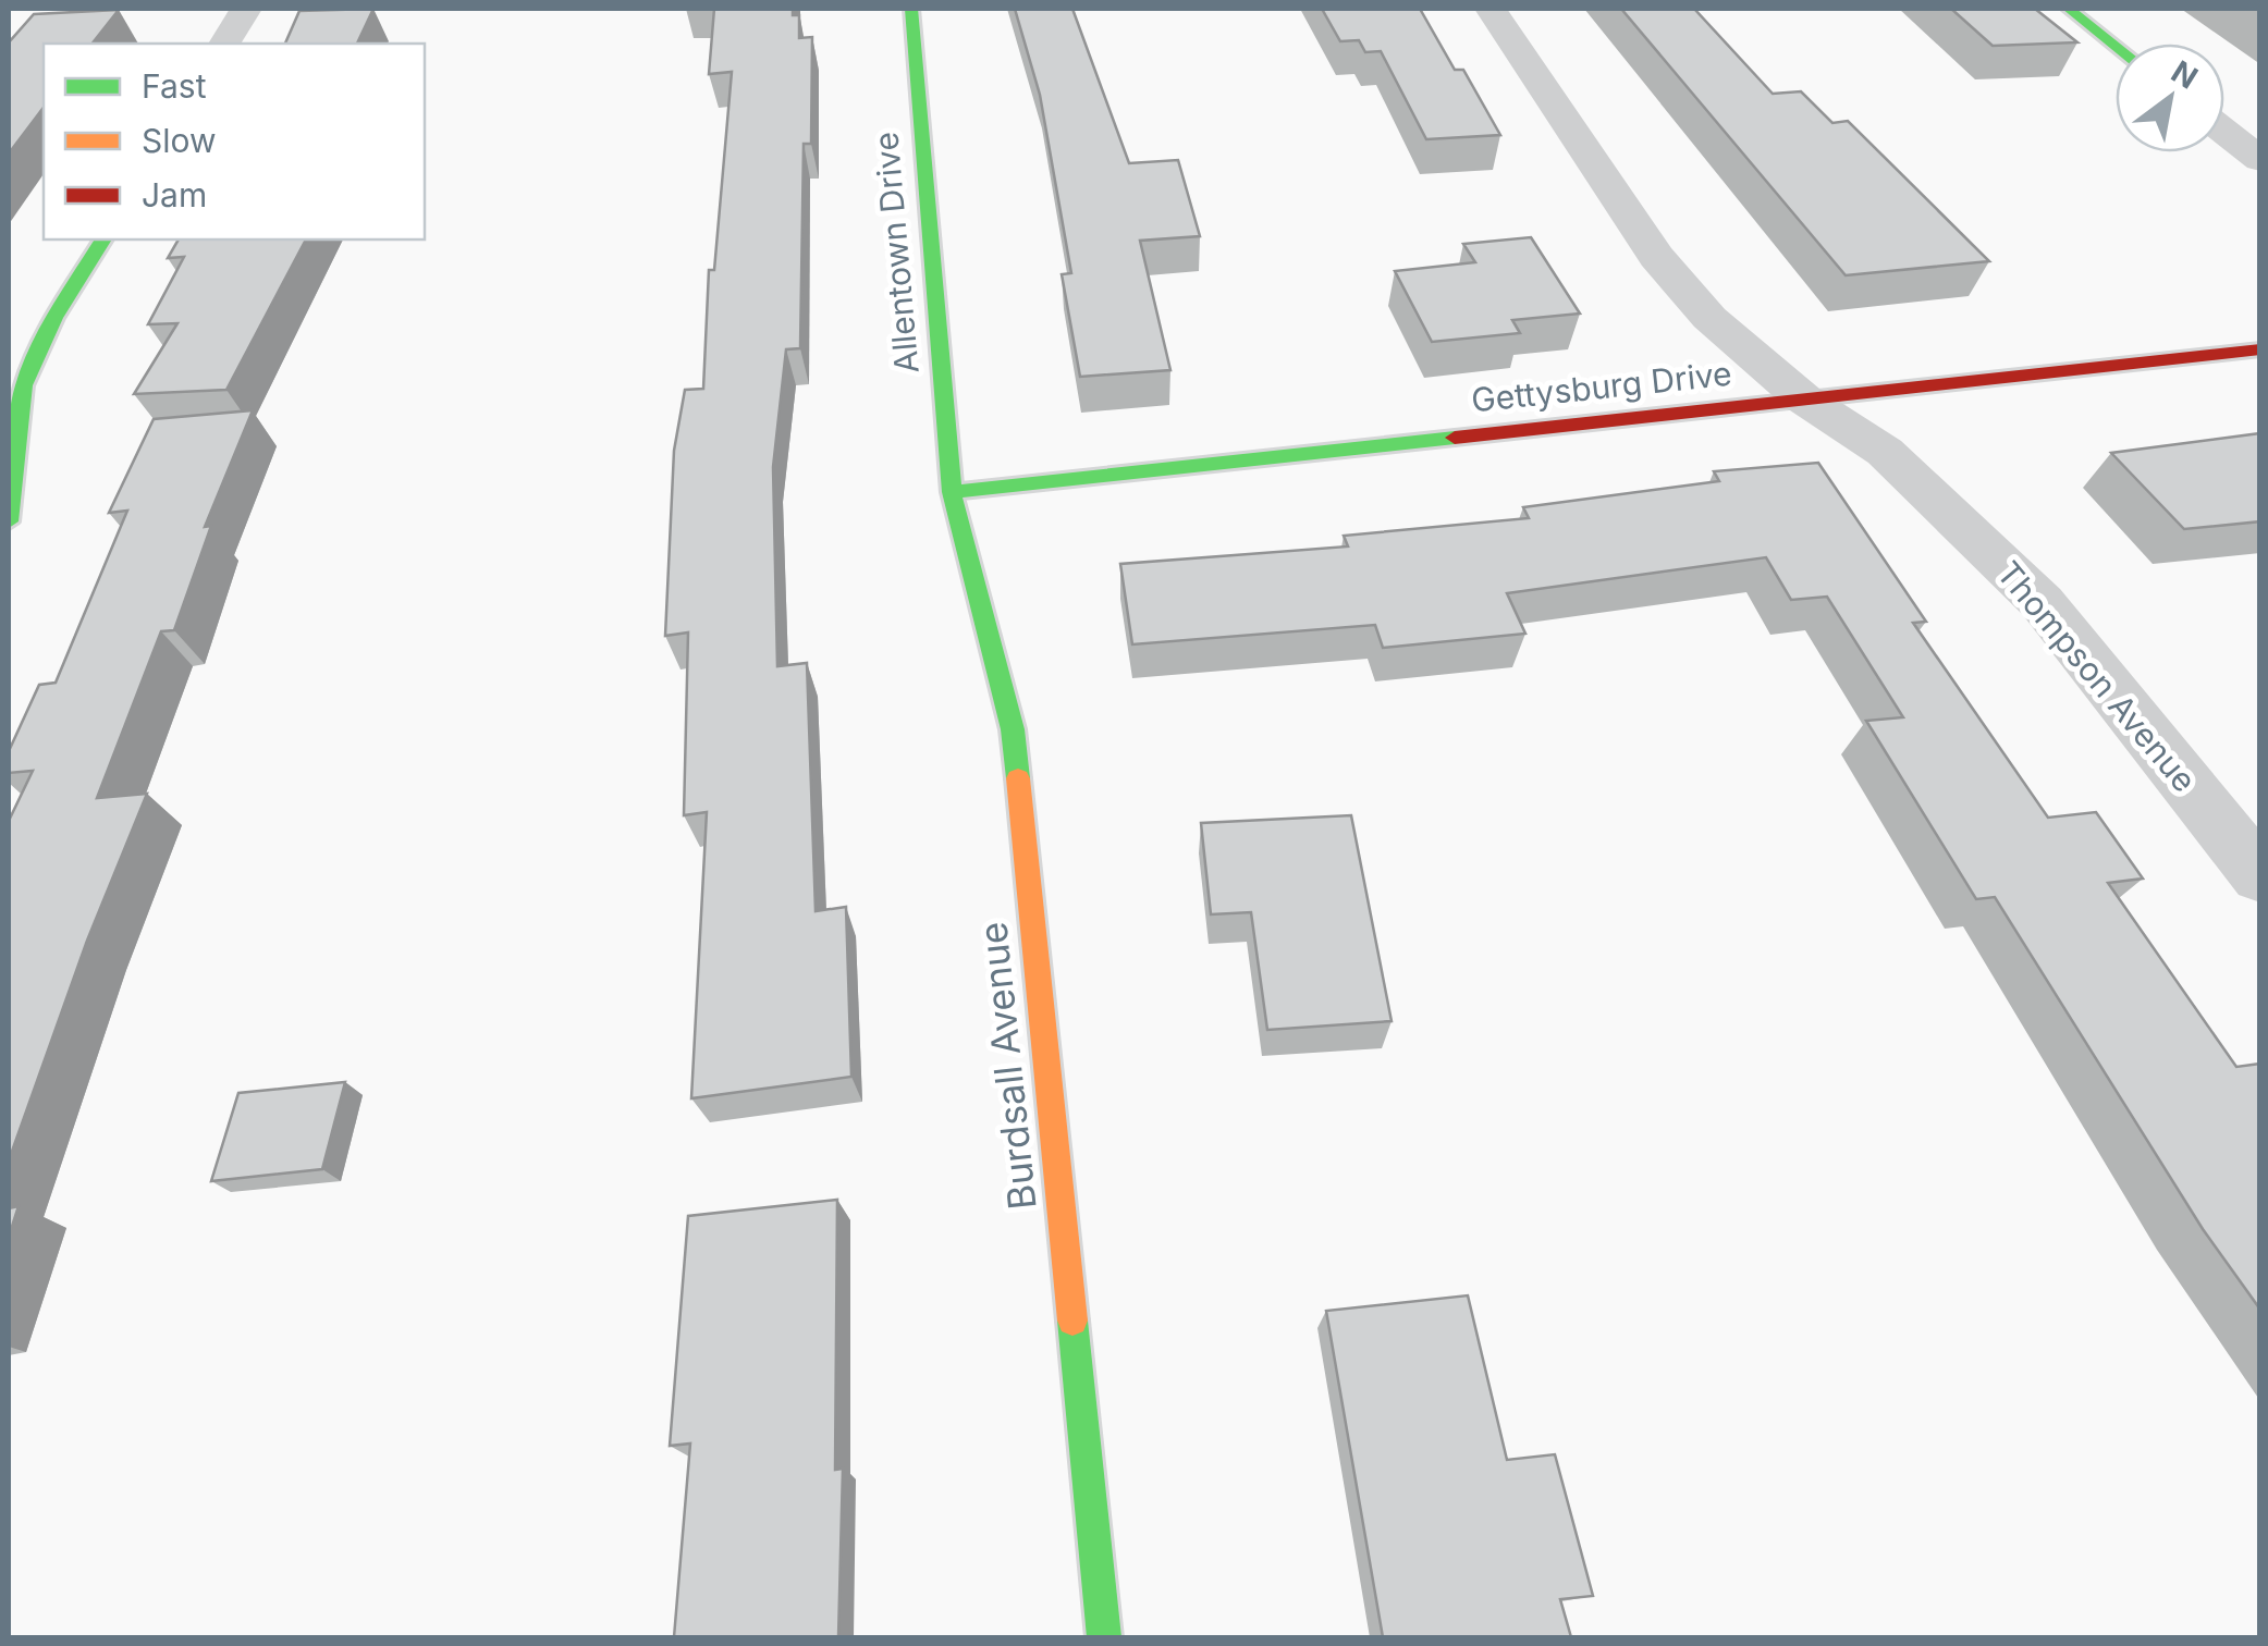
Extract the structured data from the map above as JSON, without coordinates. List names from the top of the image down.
{
  "streets": {
    "street": [
      "Allentown Drive",
      "Gettysburg Drive",
      "Thompson Avenue",
      "Burdsall Avenue"
    ]
  },
  "crossings": [
    ["Allentown Drive", "Gettysburg Drive"],
    ["Allentown Drive", "Burdsall Avenue"],
    ["Gettysburg Drive", "Thompson Avenue"],
    ["Gettysburg Drive", "Burdsall Avenue"]
  ],
  "legend": ["Fast", "Slow", "Jam"],
  "north": "top right"
}
